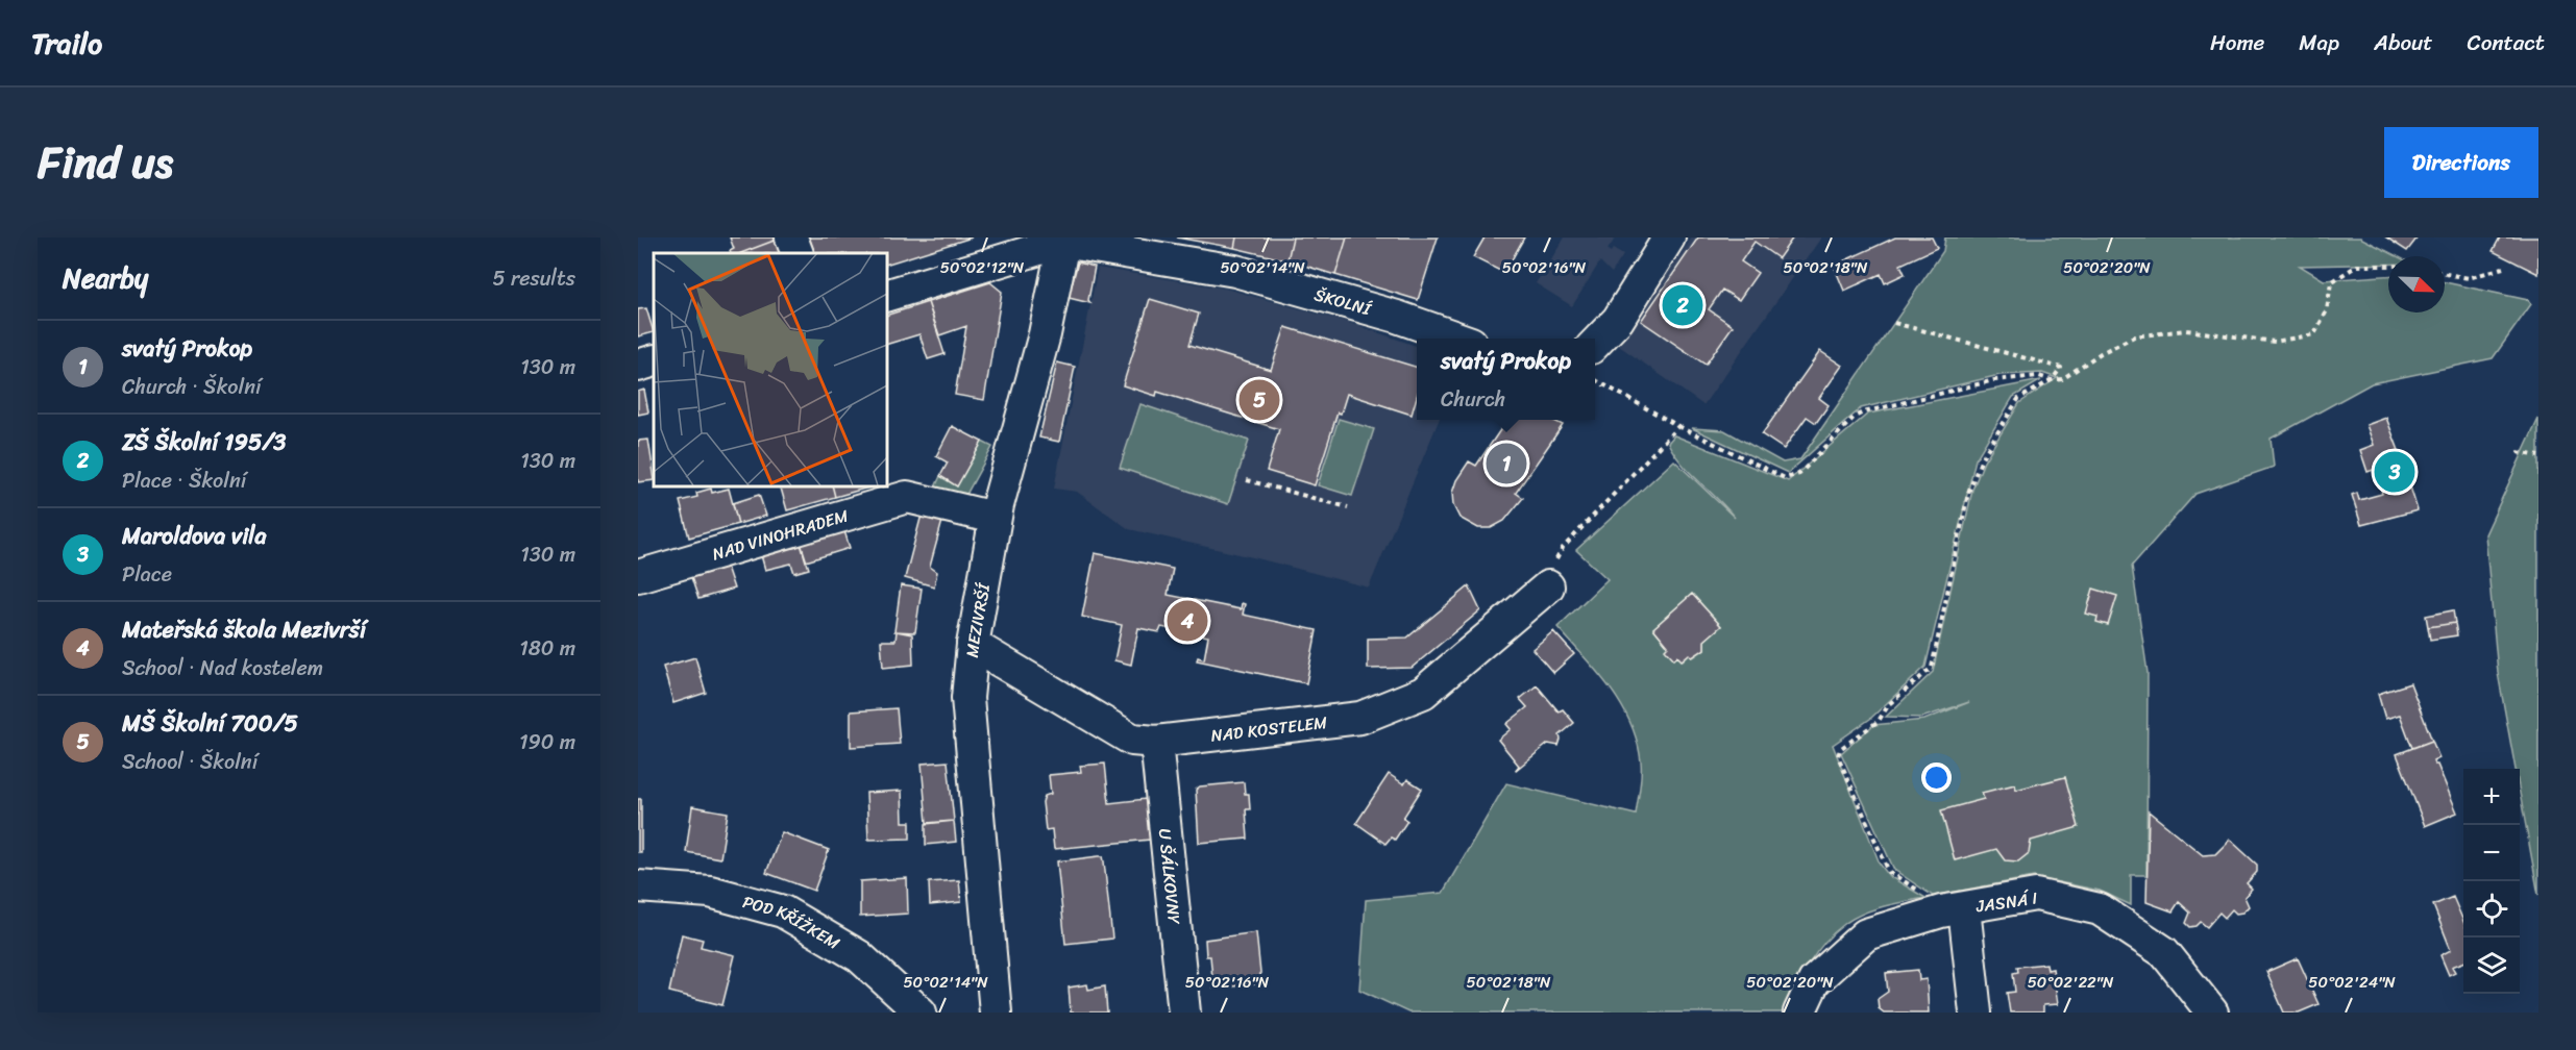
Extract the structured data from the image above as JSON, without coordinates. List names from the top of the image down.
{
  "streets": {
    "street": [
      "ŠKOLNÍ",
      "NAD VINOHRADEM",
      "MEZIVRŠÍ",
      "NAD KOSTELEM",
      "U ŠÁLKOVNY",
      "JASNÁ I",
      "POD KŘÍŽKEM"
    ]
  },
  "crossings": [
    ["ŠKOLNÍ", "MEZIVRŠÍ"],
    ["NAD VINOHRADEM", "MEZIVRŠÍ"],
    ["MEZIVRŠÍ", "NAD KOSTELEM"],
    ["NAD KOSTELEM", "U ŠÁLKOVNY"]
  ],
  "north": "bottom right",
  "page": {
    "header": "Trailo",
    "nav": [
      "Home",
      "Map",
      "About",
      "Contact"
    ],
    "title": "Find us",
    "buttons": "Directions",
    "heading": ["Nearby", "5 results"],
    "pins": [
      "2",
      "5",
      "1",
      "3",
      "4"
    ],
    "list": [
      {
        "mark": "1",
        "name": "svatý Prokop",
        "note": "Church · Školní",
        "value": "130 m"
      },
      {
        "mark": "2",
        "name": "ZŠ Školní 195/3",
        "note": "Place · Školní",
        "value": "130 m"
      },
      {
        "mark": "3",
        "name": "Maroldova vila",
        "note": "Place",
        "value": "130 m"
      },
      {
        "mark": "4",
        "name": "Mateřská škola Mezivrší",
        "note": "School · Nad kostelem",
        "value": "180 m"
      },
      {
        "mark": "5",
        "name": "MŠ Školní 700/5",
        "note": "School · Školní",
        "value": "190 m"
      }
    ],
    "popup": ["svatý Prokop", "Church"],
    "map_buttons": ["+", "−"]
  },
  "coordinates": [
    "50°02'12\"N",
    "50°02'14\"N",
    "50°02'16\"N",
    "50°02'18\"N",
    "50°02'20\"N",
    "50°02'22\"N",
    "50°02'24\"N"
  ]
}
